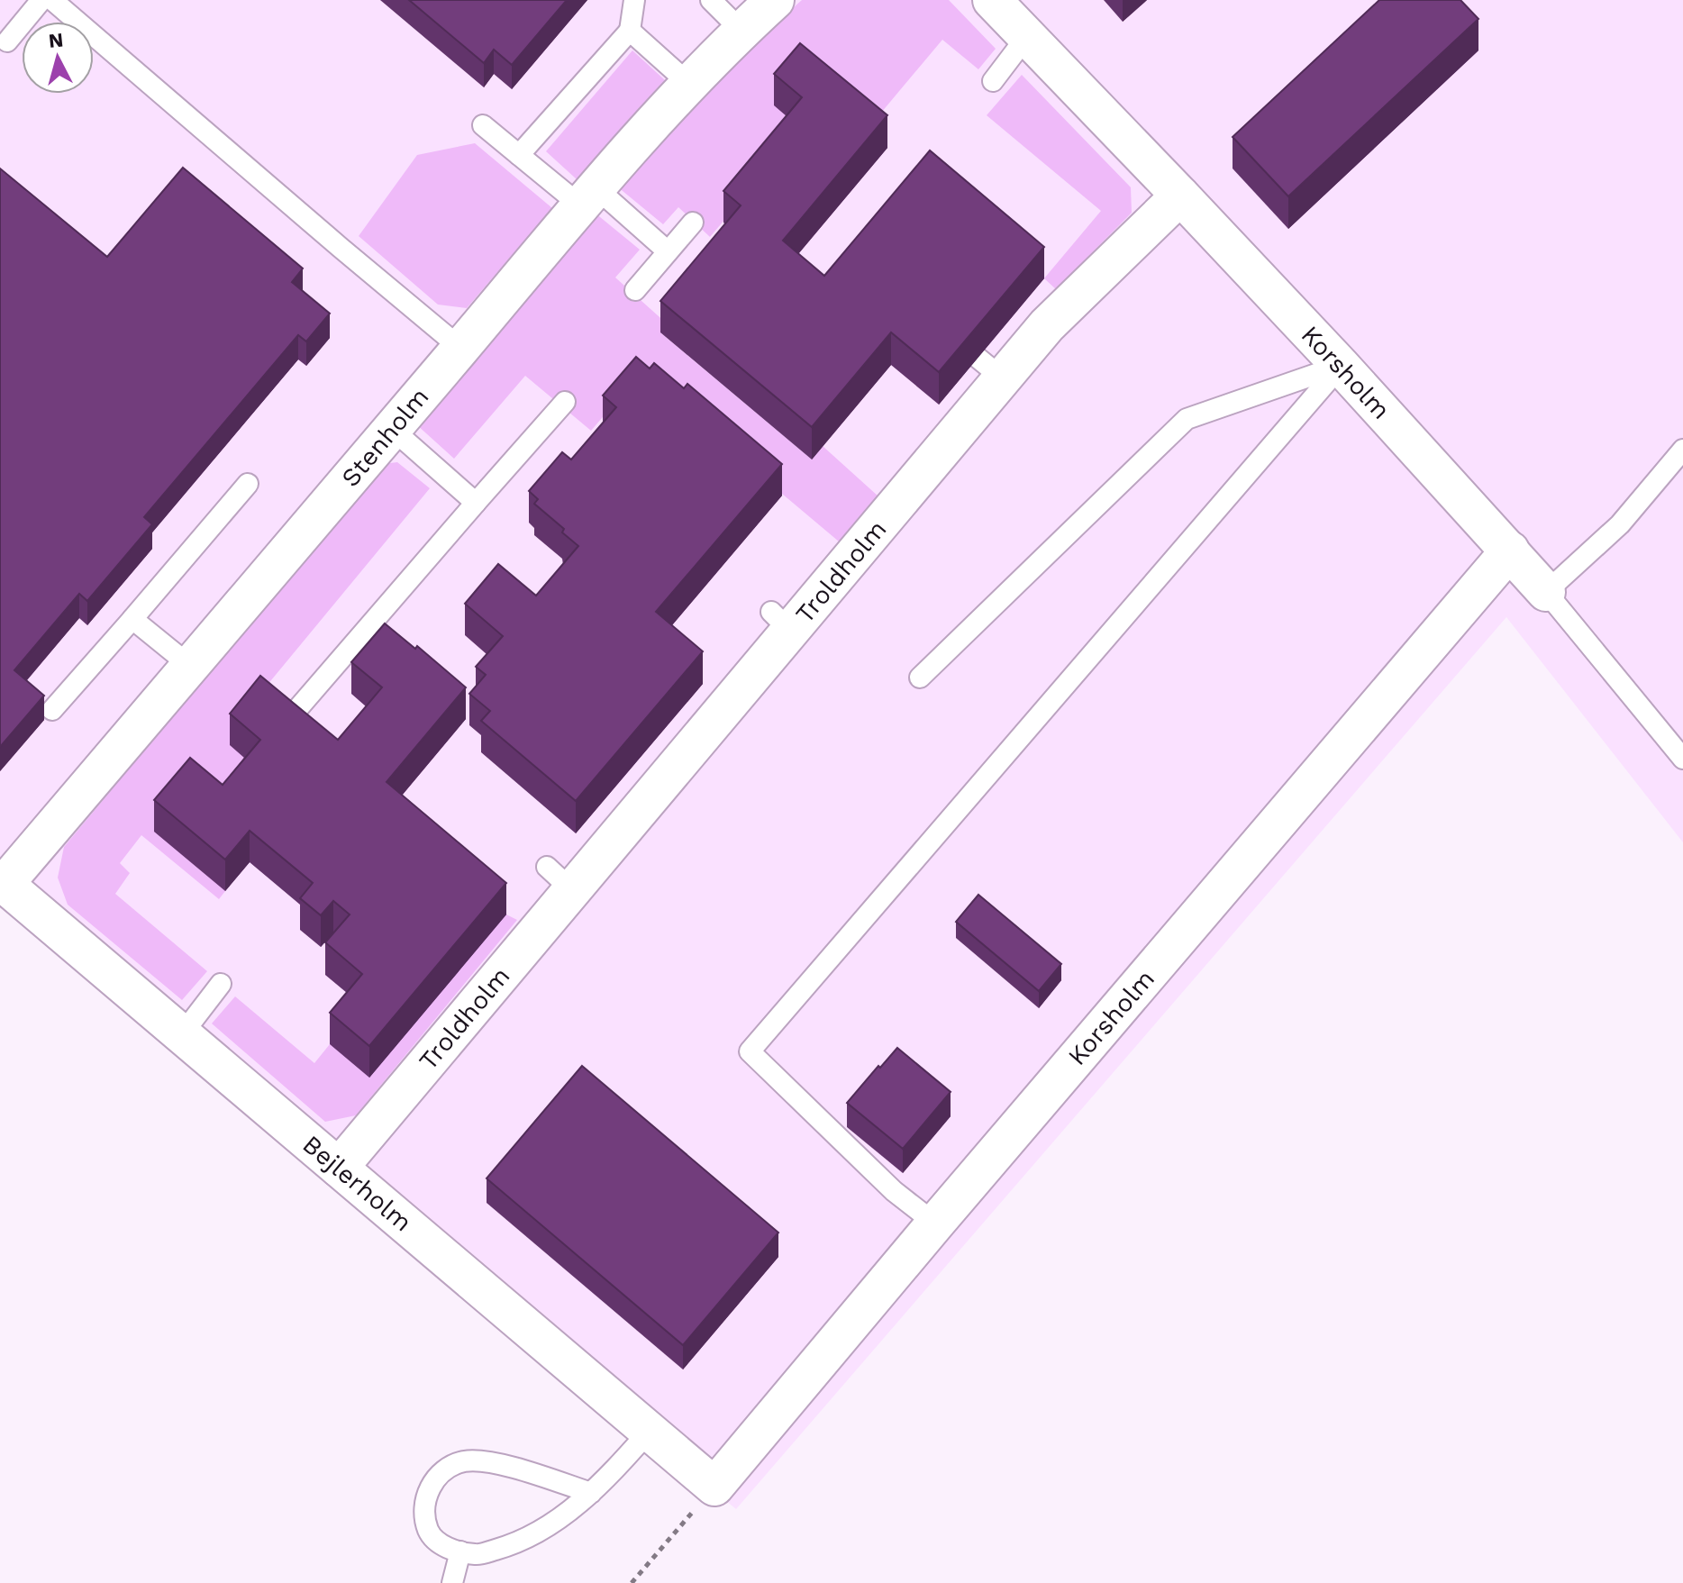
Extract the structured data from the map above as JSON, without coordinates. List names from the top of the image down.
{
  "streets": {
    "street": [
      "Korsholm",
      "Stenholm",
      "Troldholm",
      "Bejlerholm"
    ]
  },
  "crossings": [
    ["Korsholm", "Troldholm"],
    ["Korsholm", "Bejlerholm"],
    ["Stenholm", "Bejlerholm"],
    ["Troldholm", "Bejlerholm"]
  ],
  "north": "top"
}
